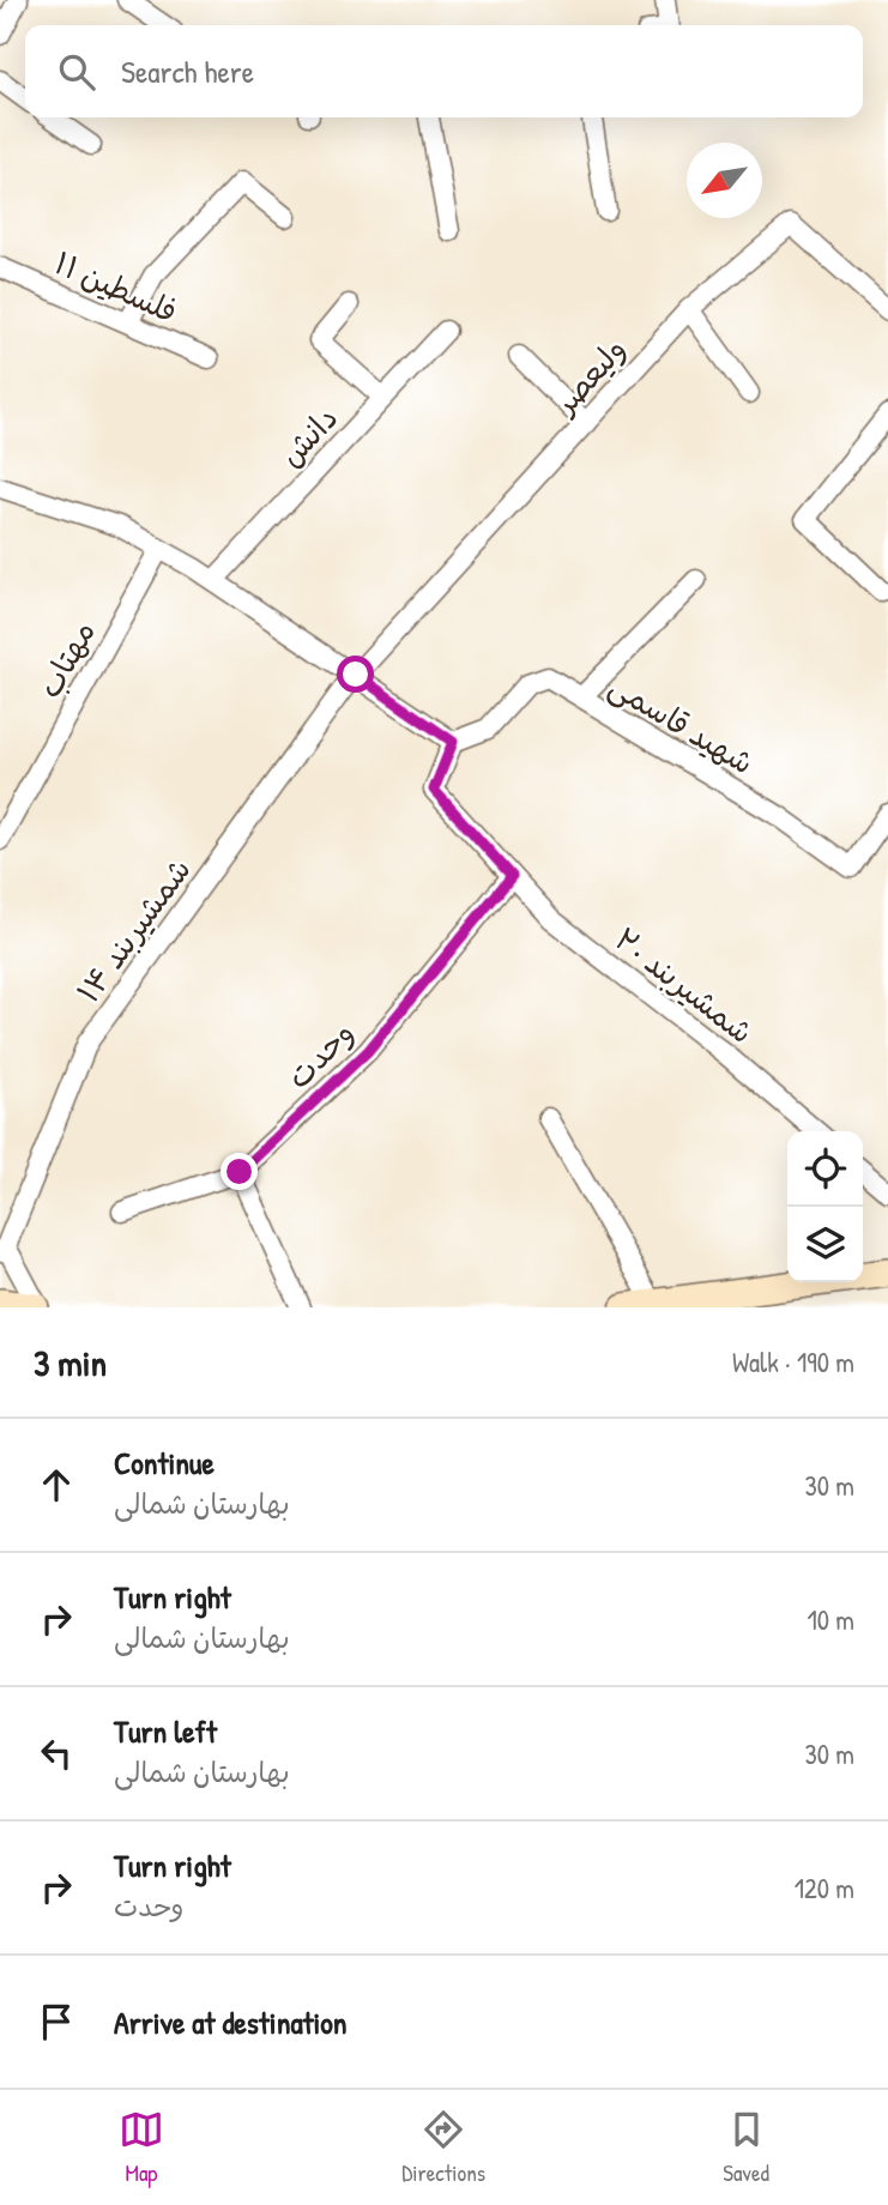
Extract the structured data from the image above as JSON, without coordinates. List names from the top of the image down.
{
  "streets": {
    "street": [
      "فلسطین ۱۱",
      "ولیعصر",
      "دانش",
      "مهتاب",
      "شهید قاسمی",
      "شمشیربند ۱۴",
      "شمشیربند ۲۰",
      "وحدت"
    ]
  },
  "crossings": [
    ["ولیعصر", "شمشیربند ۱۴"],
    ["شهید قاسمی", "شمشیربند ۲۰"],
    ["شمشیربند ۲۰", "وحدت"]
  ],
  "north": "bottom left",
  "page": {
    "search": "Search here",
    "heading": ["3 min", "Walk · 190 m"],
    "list": [
      ["Continue", "بهارستان شمالی", "30 m"],
      ["Turn right", "بهارستان شمالی", "10 m"],
      ["Turn left", "بهارستان شمالی", "30 m"],
      ["Turn right", "وحدت", "120 m"],
      "Arrive at destination"
    ],
    "nav": ["Map", "Directions", "Saved"]
  }
}
